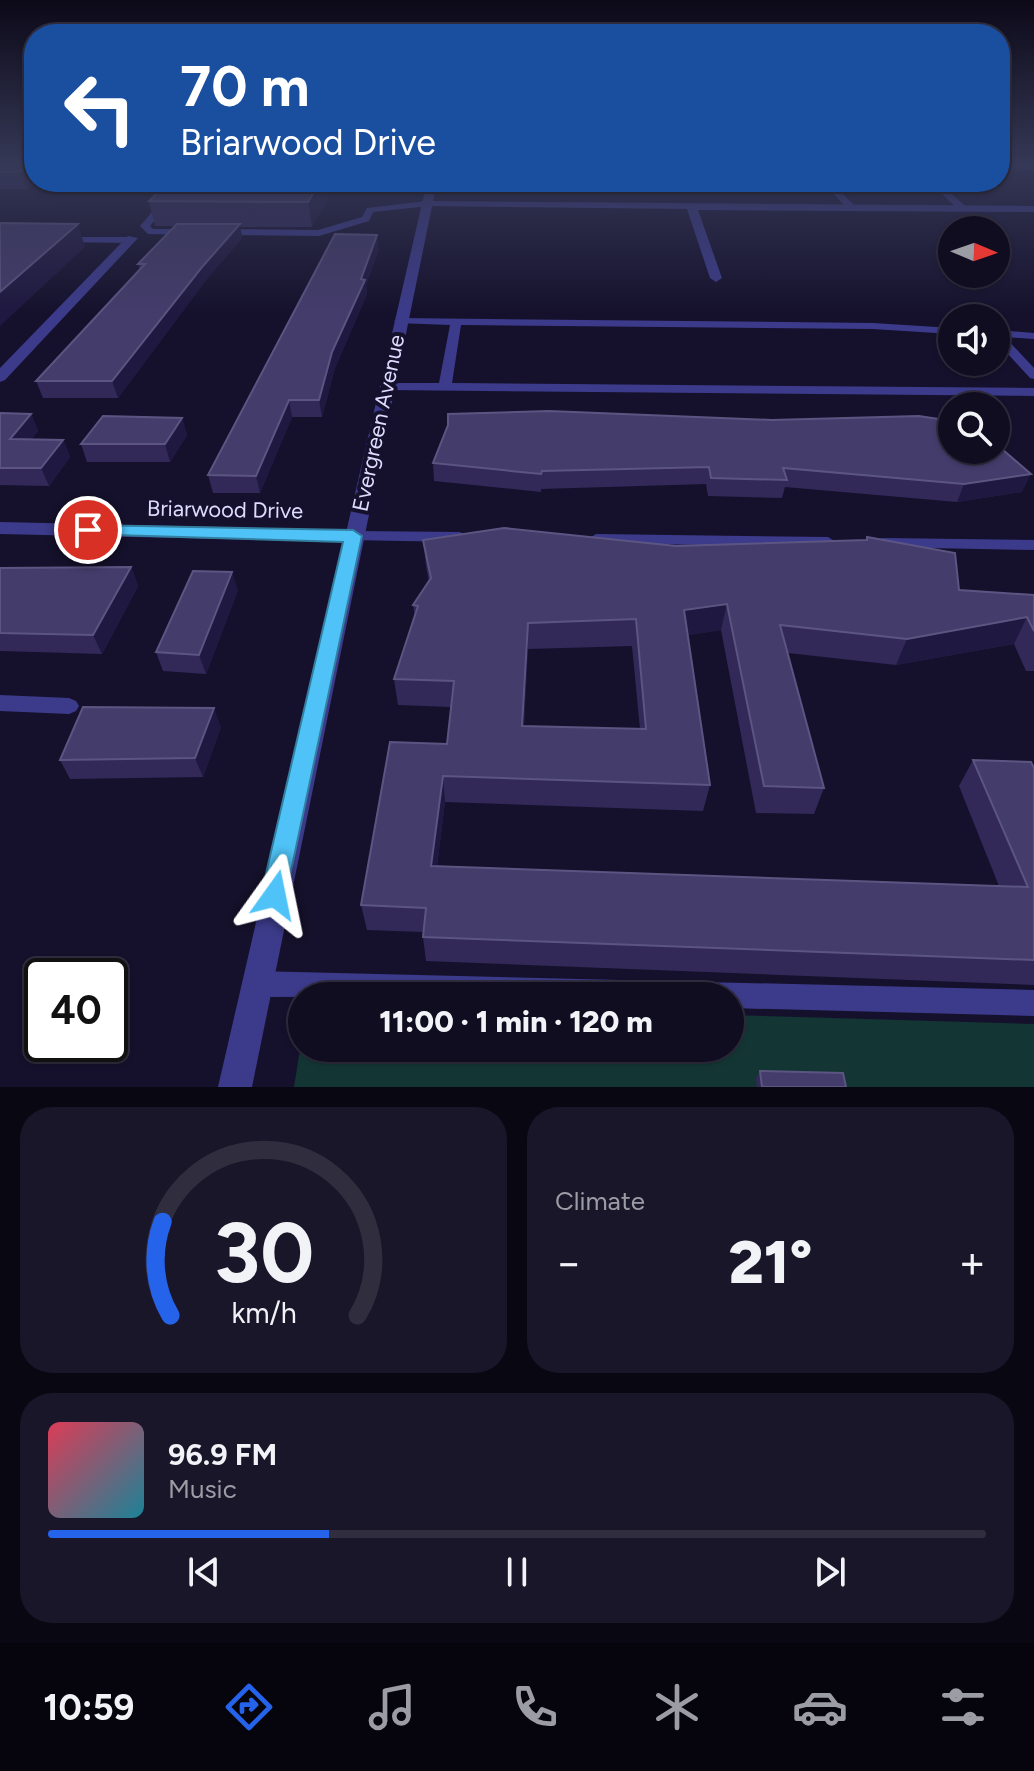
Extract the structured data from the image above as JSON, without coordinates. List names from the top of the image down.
{
  "streets": {
    "street": ["Evergreen Avenue", "Briarwood Drive"]
  },
  "crossings": [
    ["Evergreen Avenue", "Briarwood Drive"]
  ],
  "north": "right",
  "page": {
    "turn": ["70 m", "Briarwood Drive"],
    "limit": "40",
    "trip": "11:00 · 1 min · 120 m",
    "tile": "Climate",
    "heat": ["−", "21°", "+"],
    "song": ["96.9 FM", "Music"],
    "tabs": "10:59",
    "gauge": ["30", "km/h"]
  }
}
